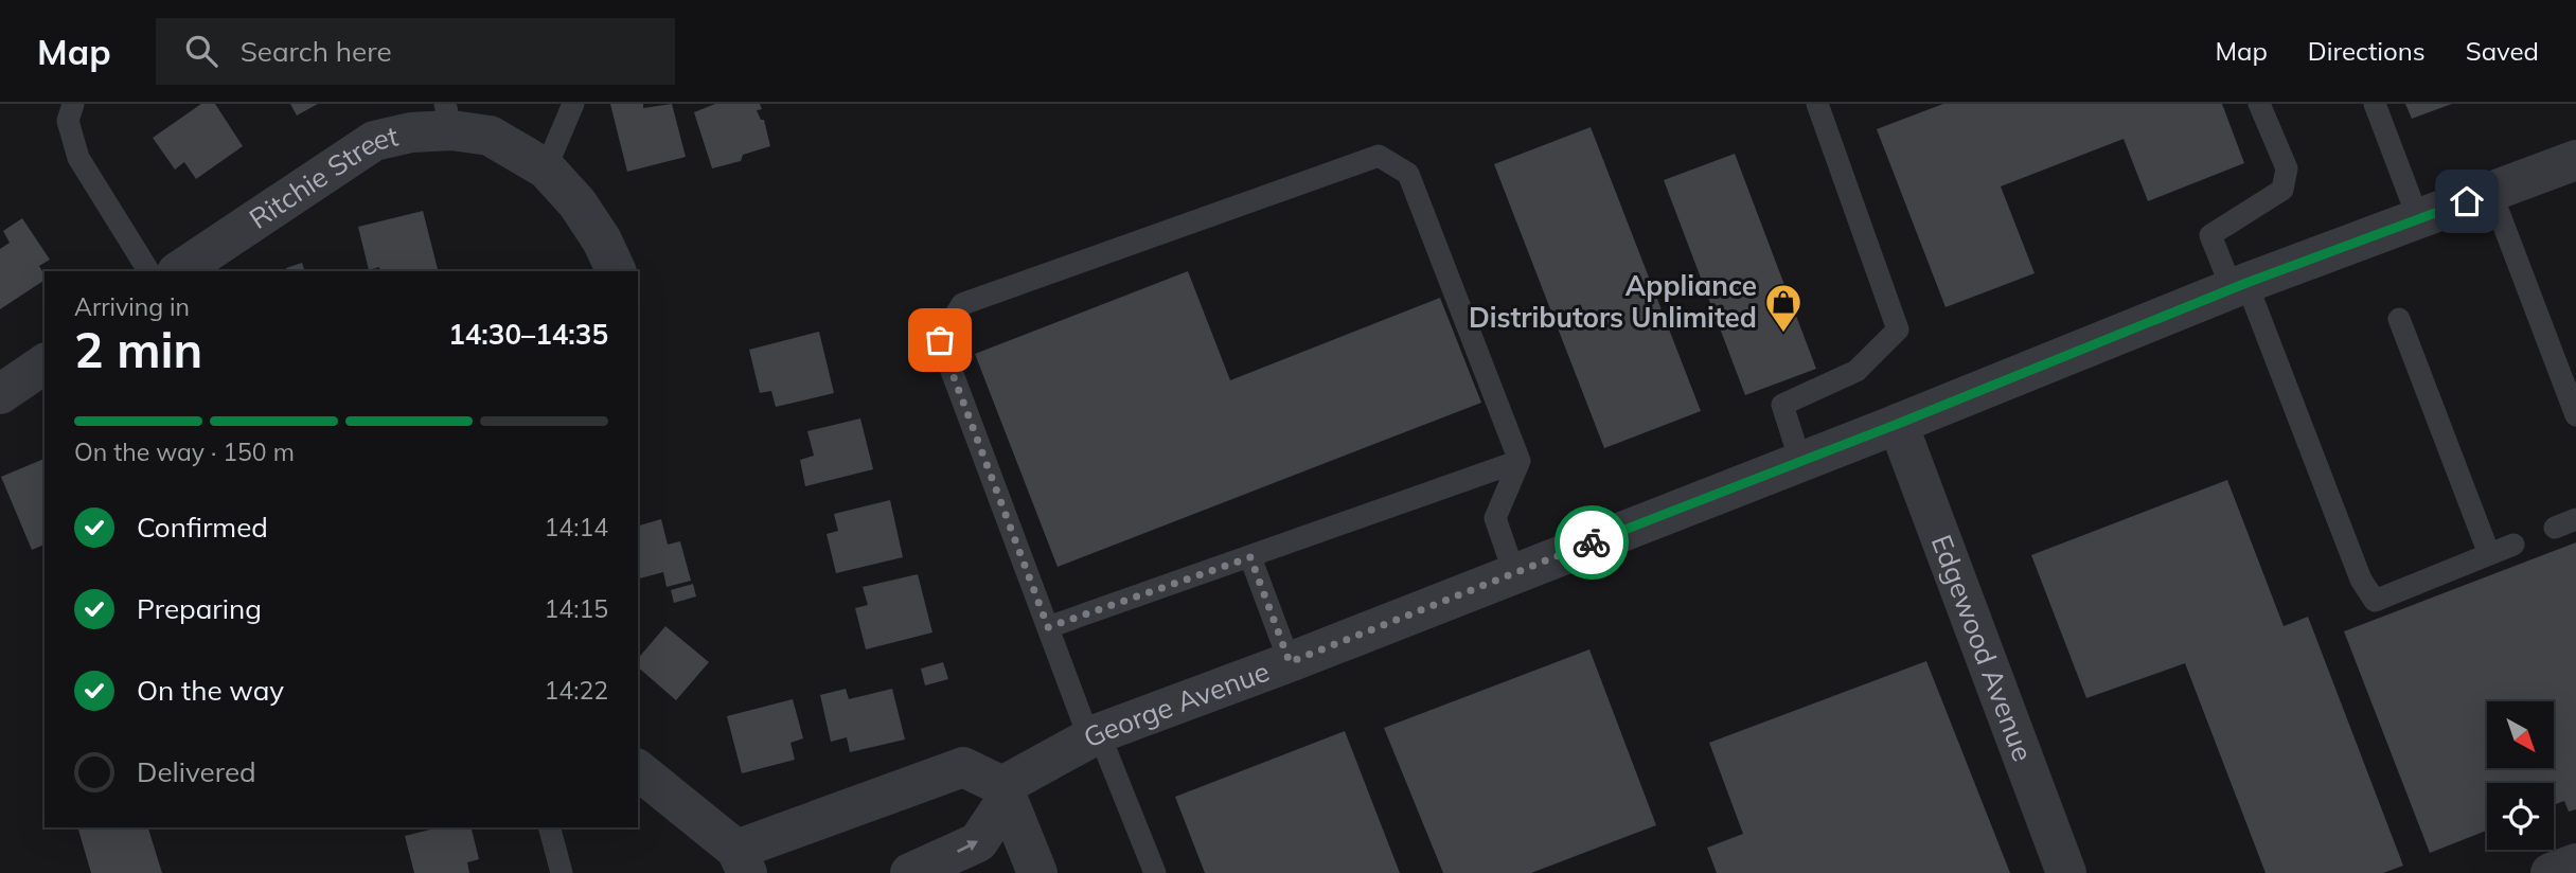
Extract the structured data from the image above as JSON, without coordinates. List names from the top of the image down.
{
  "streets": {
    "street": ["Ritchie Street", "Edgewood Avenue", "George Avenue"]
  },
  "crossings": [
    ["Edgewood Avenue", "George Avenue"]
  ],
  "places": {
    "shop": ["Appliance Distributors Unlimited"]
  },
  "north": "bottom right",
  "page": {
    "header": "Map",
    "search": "Search here",
    "nav": ["Map", "Directions", "Saved"],
    "heading": ["2 min", "Arriving in", "14:30–14:35"],
    "bar": "On the way · 150 m",
    "list": [
      ["Confirmed", "14:14"],
      ["Preparing", "14:15"],
      ["On the way", "14:22"],
      "Delivered"
    ]
  }
}
